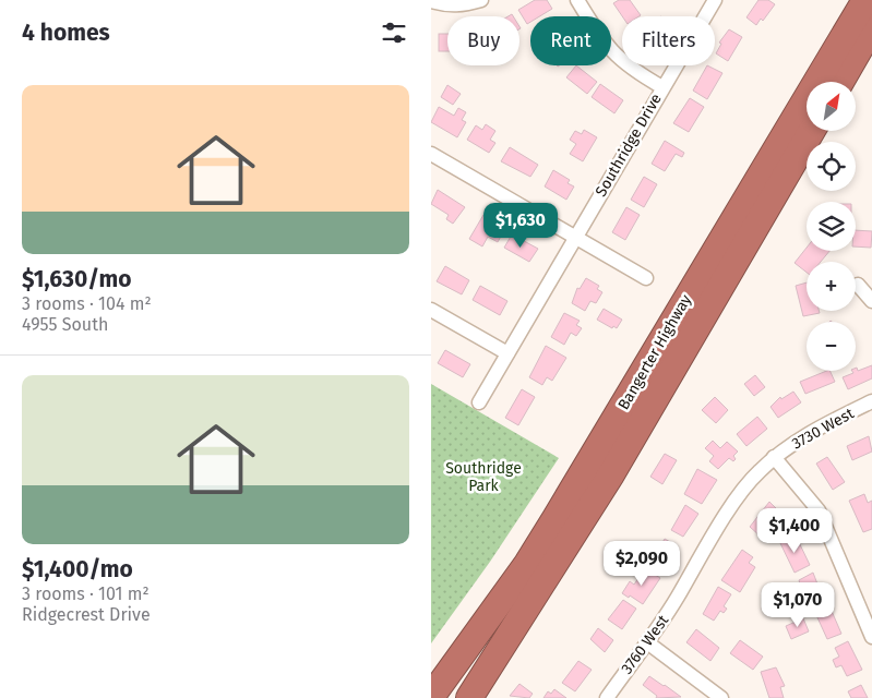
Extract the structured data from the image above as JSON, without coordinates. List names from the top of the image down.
{
  "streets": {
    "highway": ["Bangerter Highway"],
    "street": ["Southridge Drive", "3730 West", "3760 West"]
  },
  "crossings": [
    ["3730 West", "3760 West"]
  ],
  "parks": ["Southridge Park"],
  "north": "top right",
  "page": {
    "heading": "4 homes",
    "chip": ["Buy", "Rent", "Filters"],
    "list": [
      {
        "name": "$1,630/mo",
        "note": "3 rooms · 104 m² · 4955 South"
      },
      {
        "name": "$1,400/mo",
        "note": "3 rooms · 101 m² · Ridgecrest Drive"
      }
    ],
    "map_buttons": ["+", "−"],
    "price": [
      "$1,630",
      "$1,400",
      "$2,090",
      "$1,070"
    ]
  }
}
